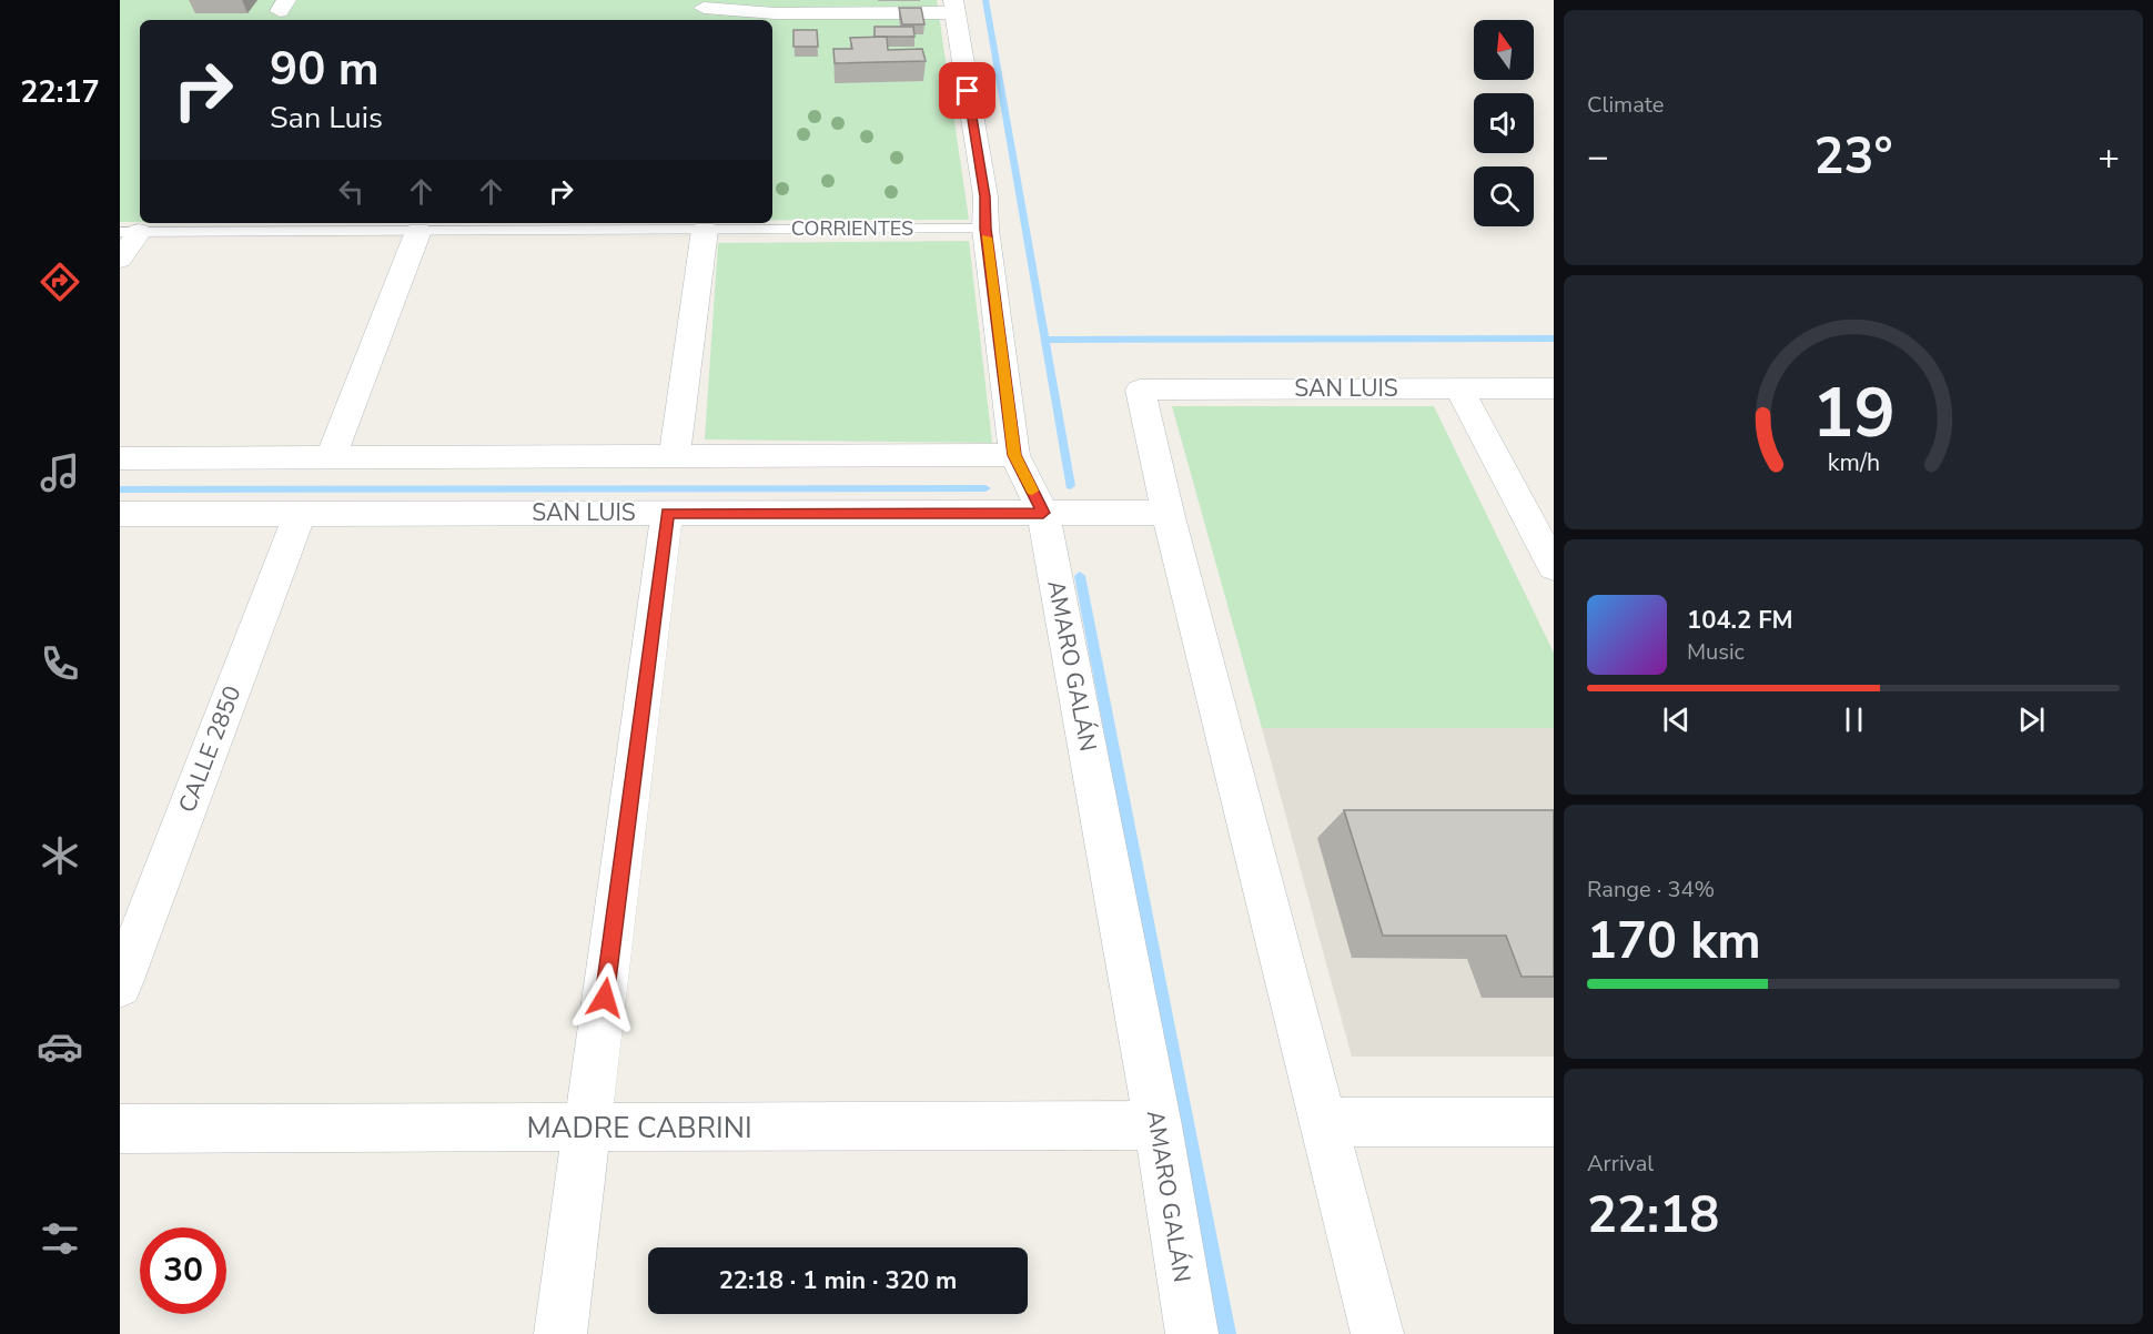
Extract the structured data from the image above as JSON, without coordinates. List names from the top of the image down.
{
  "streets": {
    "street": [
      "SAN LUIS",
      "AMARO GALÁN",
      "CALLE 2850",
      "MADRE CABRINI"
    ],
    "lane": ["CORRIENTES"]
  },
  "crossings": [
    ["CORRIENTES", "AMARO GALÁN"],
    ["SAN LUIS", "AMARO GALÁN"],
    ["SAN LUIS", "CALLE 2850"],
    ["AMARO GALÁN", "MADRE CABRINI"]
  ],
  "north": "top",
  "page": {
    "tabs": "22:17",
    "tile": [
      "Climate",
      ["Range · 34%", "170 km"],
      ["Arrival", "22:18"]
    ],
    "turn": ["90 m", "San Luis"],
    "heat": ["−", "23°", "+"],
    "song": ["104.2 FM", "Music"],
    "limit": "30",
    "trip": "22:18 · 1 min · 320 m",
    "gauge": ["19", "km/h"]
  }
}
